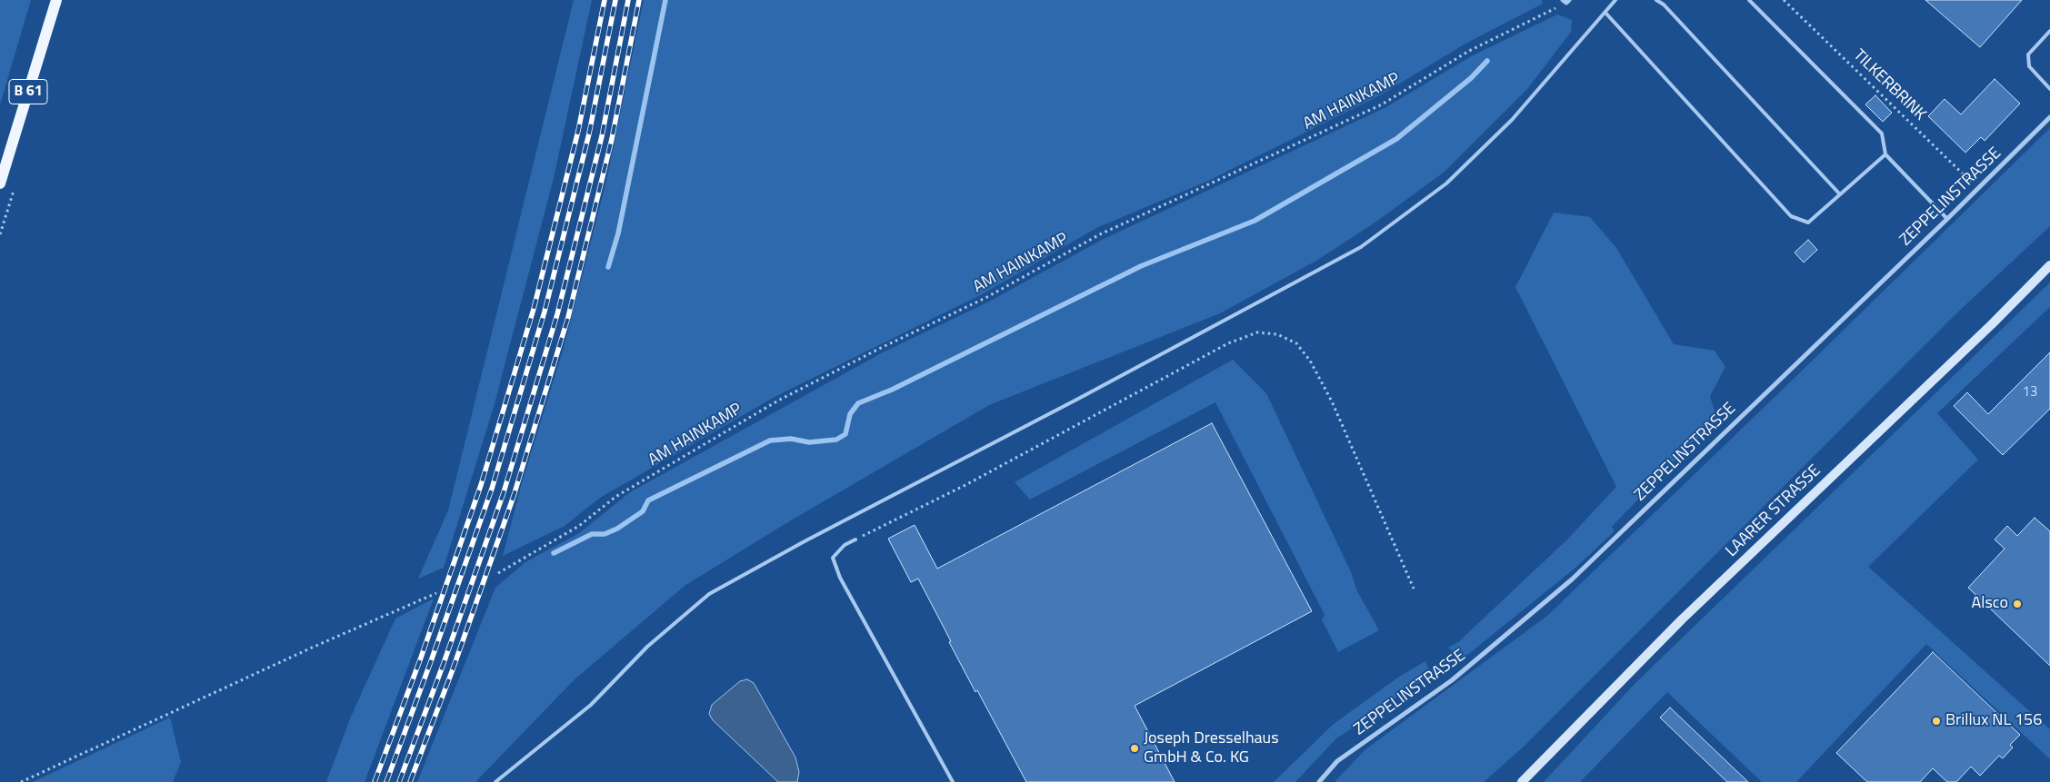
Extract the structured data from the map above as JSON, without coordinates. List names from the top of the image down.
{
  "streets": {
    "main road": ["B 61", "LAARER STRASSE"],
    "street": ["ZEPPELINSTRASSE"],
    "path": ["TILKERBRINK", "AM HAINKAMP"]
  },
  "crossings": [
    ["TILKERBRINK", "ZEPPELINSTRASSE"]
  ],
  "places": ["Alsco", "Brillux NL 156", "Joseph Dresselhaus GmbH & Co. KG"],
  "house_numbers": ["13"]
}
